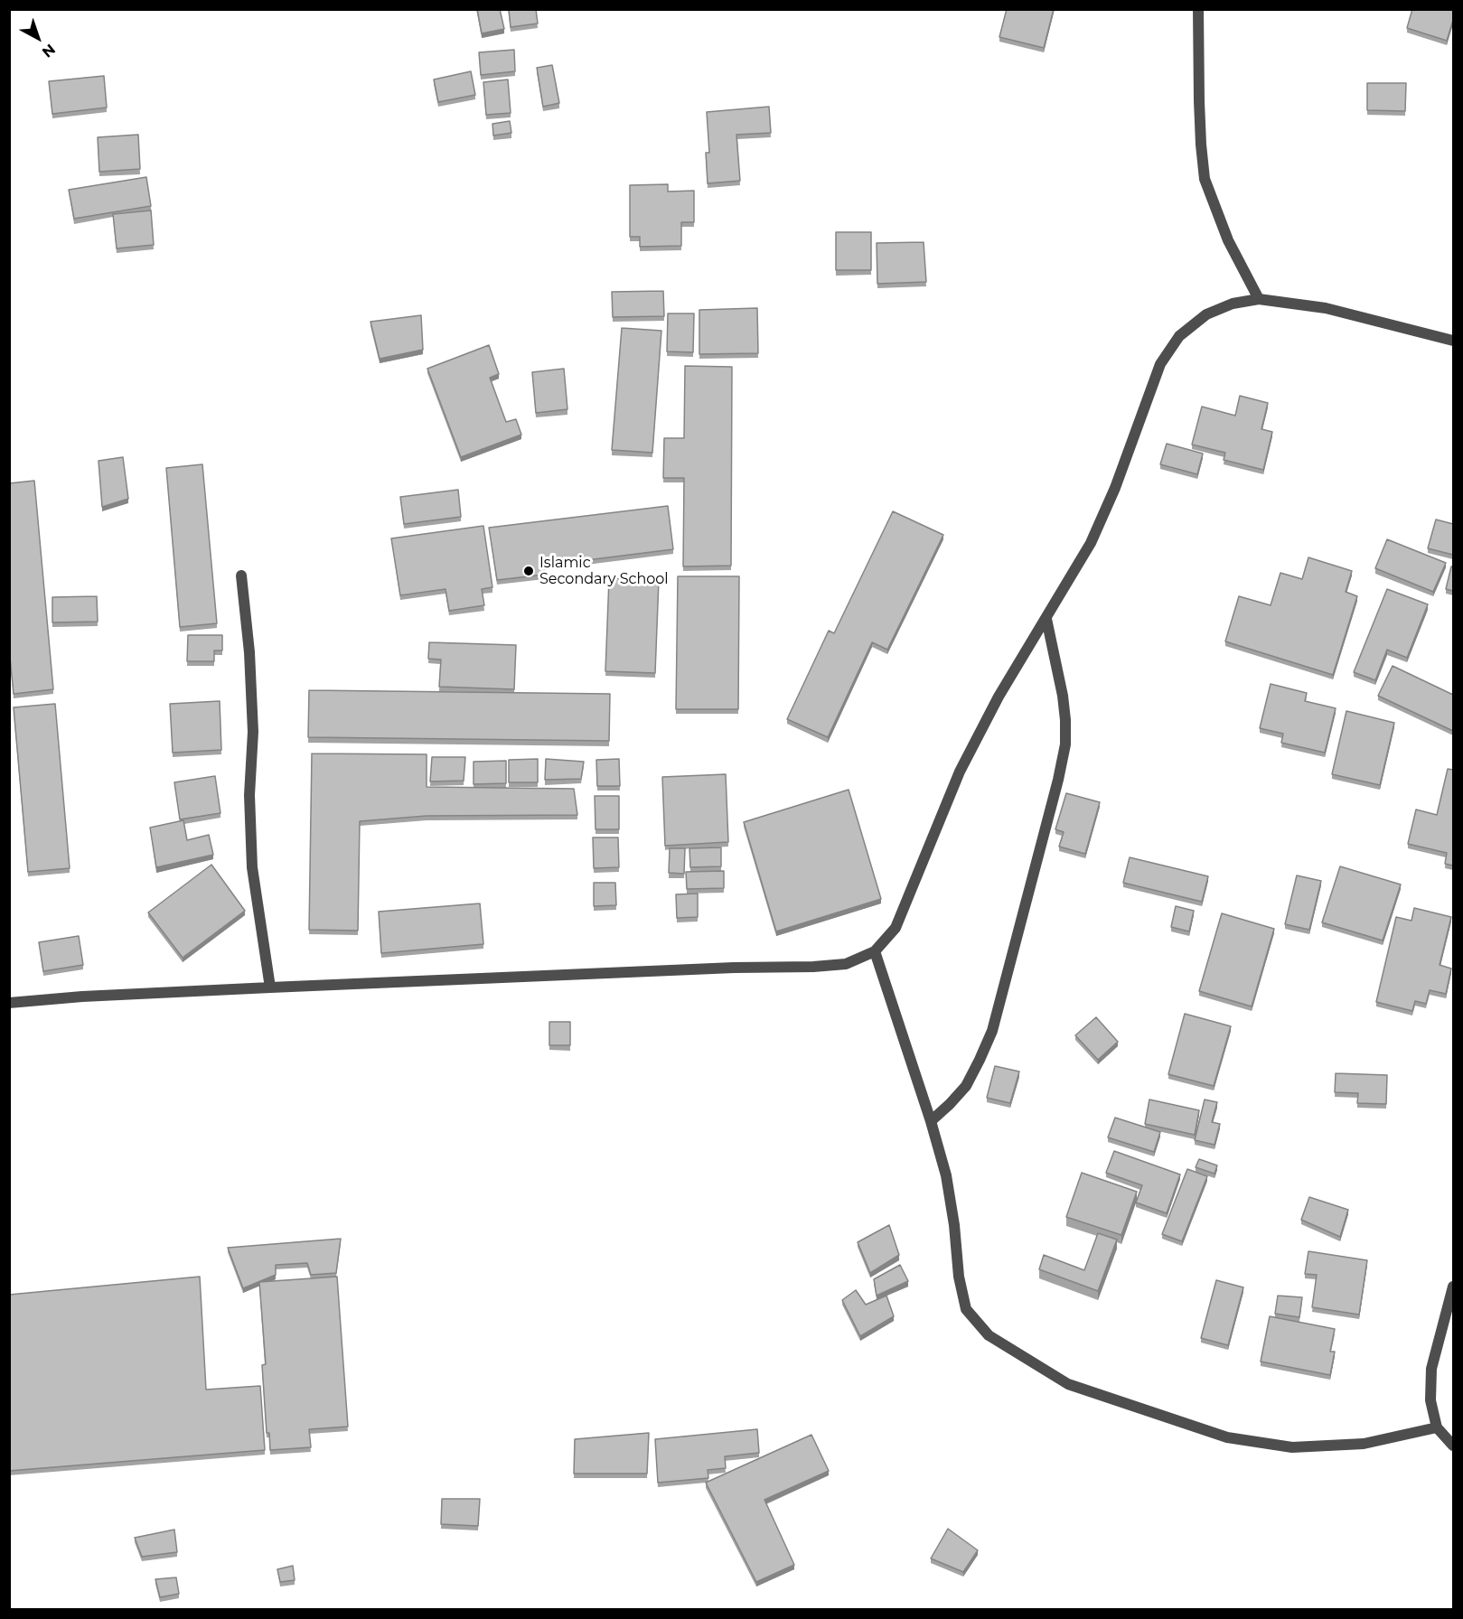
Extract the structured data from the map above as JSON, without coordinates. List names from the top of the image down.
{
  "places": ["Islamic Secondary School"],
  "north": "bottom right"
}
